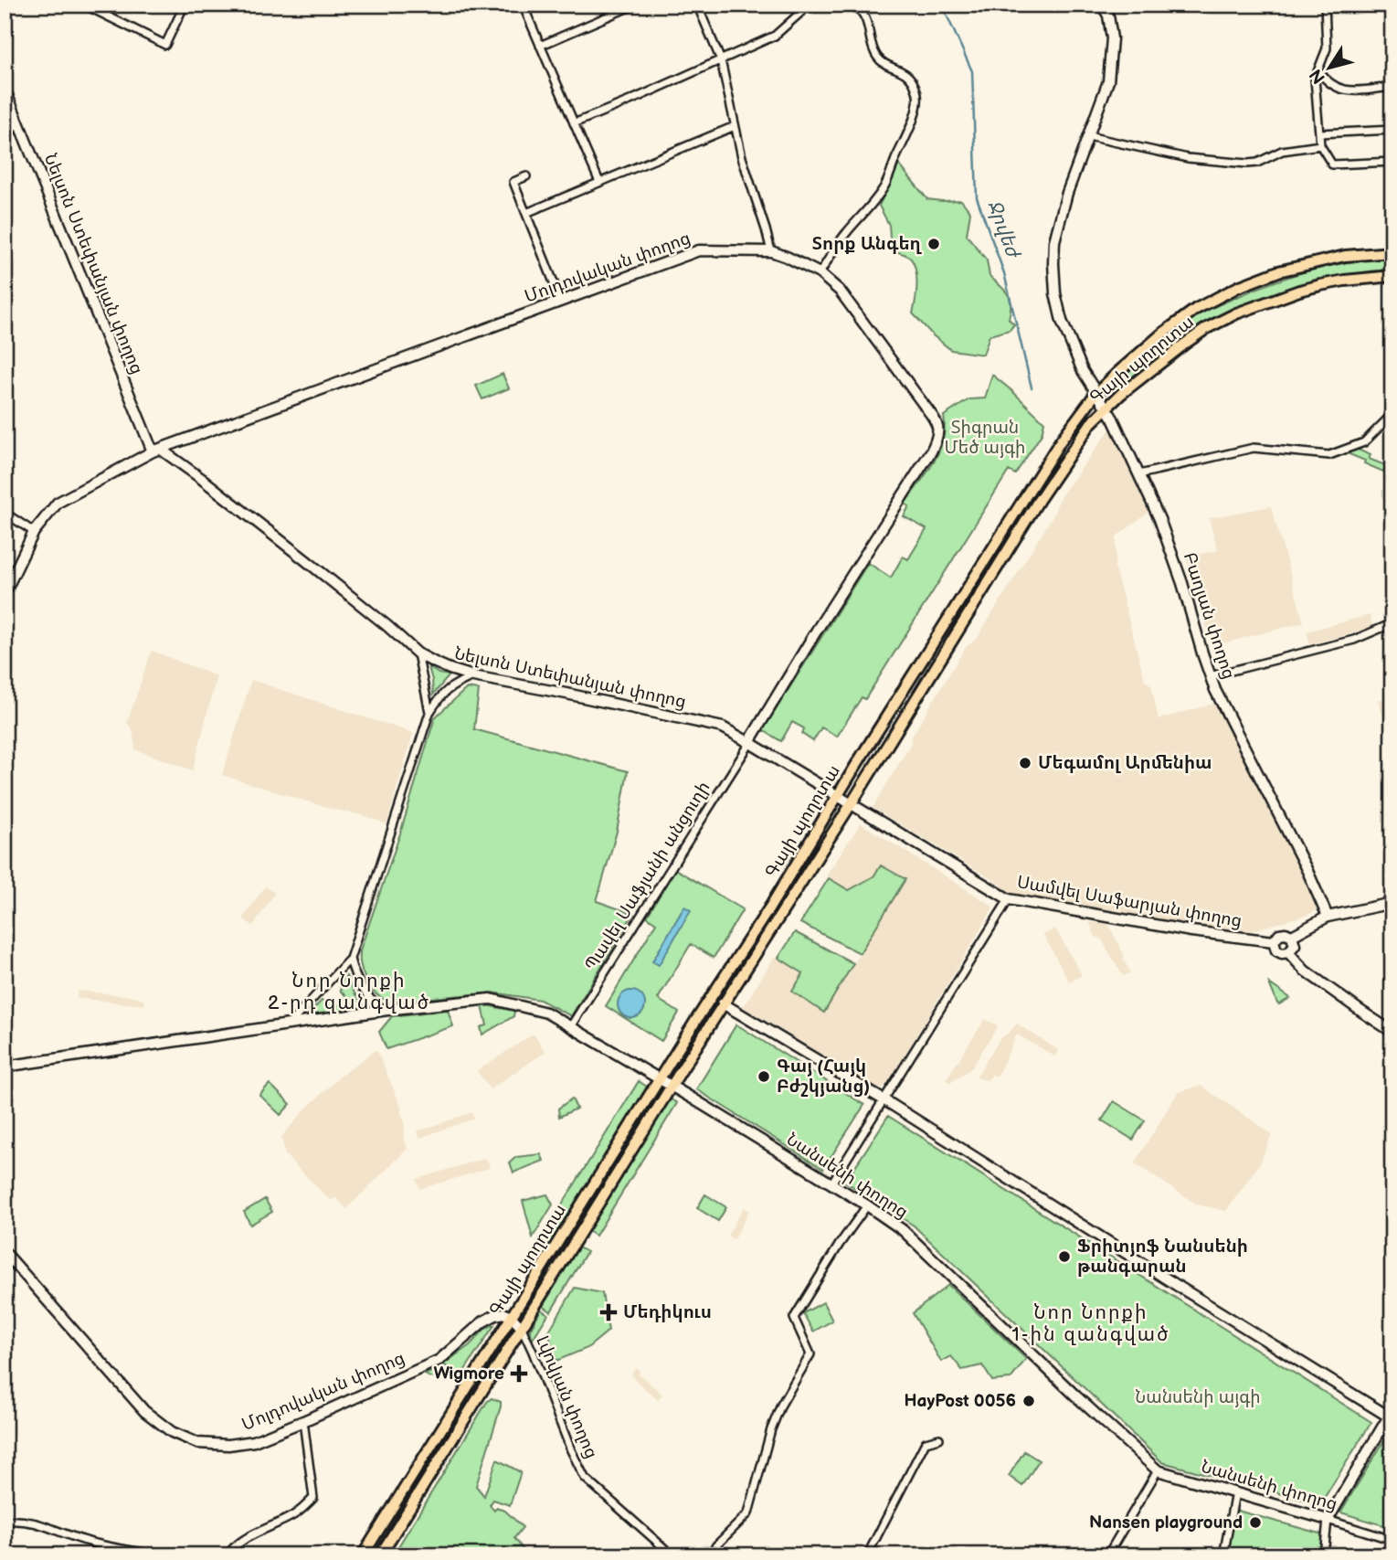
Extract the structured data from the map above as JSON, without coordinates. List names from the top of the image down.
{
  "streets": {
    "main road": ["Գայի պողոտա"],
    "street": [
      "Նելսոն Ստեփանյան փողոց",
      "Մոլդովական փողոց",
      "Բաղյան փողոց",
      "Պավել Սաֆյանի անցուղի",
      "Սամվել Սաֆարյան փողոց",
      "Նանսենի փողոց",
      "Լվովյան փողոց"
    ]
  },
  "crossings": [
    ["Նելսոն Ստեփանյան փողոց", "Մոլդովական փողոց"],
    ["Նելսոն Ստեփանյան փողոց", "Գայի պողոտա"],
    ["Նելսոն Ստեփանյան փողոց", "Պավել Սաֆյանի անցուղի"],
    ["Նելսոն Ստեփանյան փողոց", "Սամվել Սաֆարյան փողոց"],
    ["Մոլդովական փողոց", "Գայի պողոտա"],
    ["Մոլդովական փողոց", "Պավել Սաֆյանի անցուղի"],
    ["Գայի պողոտա", "Բաղյան փողոց"],
    ["Գայի պողոտա", "Սամվել Սաֆարյան փողոց"],
    ["Գայի պողոտա", "Նանսենի փողոց"],
    ["Գայի պողոտա", "Լվովյան փողոց"],
    ["Պավել Սաֆյանի անցուղի", "Նանսենի փողոց"]
  ],
  "districts": ["Նոր Նորքի 2-րդ զանգված", "Նոր Նորքի 1-ին զանգված"],
  "water": ["Ջրվեժ"],
  "parks": ["Տիգրան Մեծ այգի", "Նանսենի այգի"],
  "places": {
    "other": [
      "Տորք Անգեղ",
      "Մեգամոլ Արմենիա",
      "Գայ (Հայկ Բժշկյանց)",
      "Ֆրիտյոֆ Նանսենի թանգարան",
      "HayPost 0056",
      "Nansen playground"
    ],
    "health": ["Մեդիկուս", "Wigmore"]
  },
  "north": "bottom left"
}
